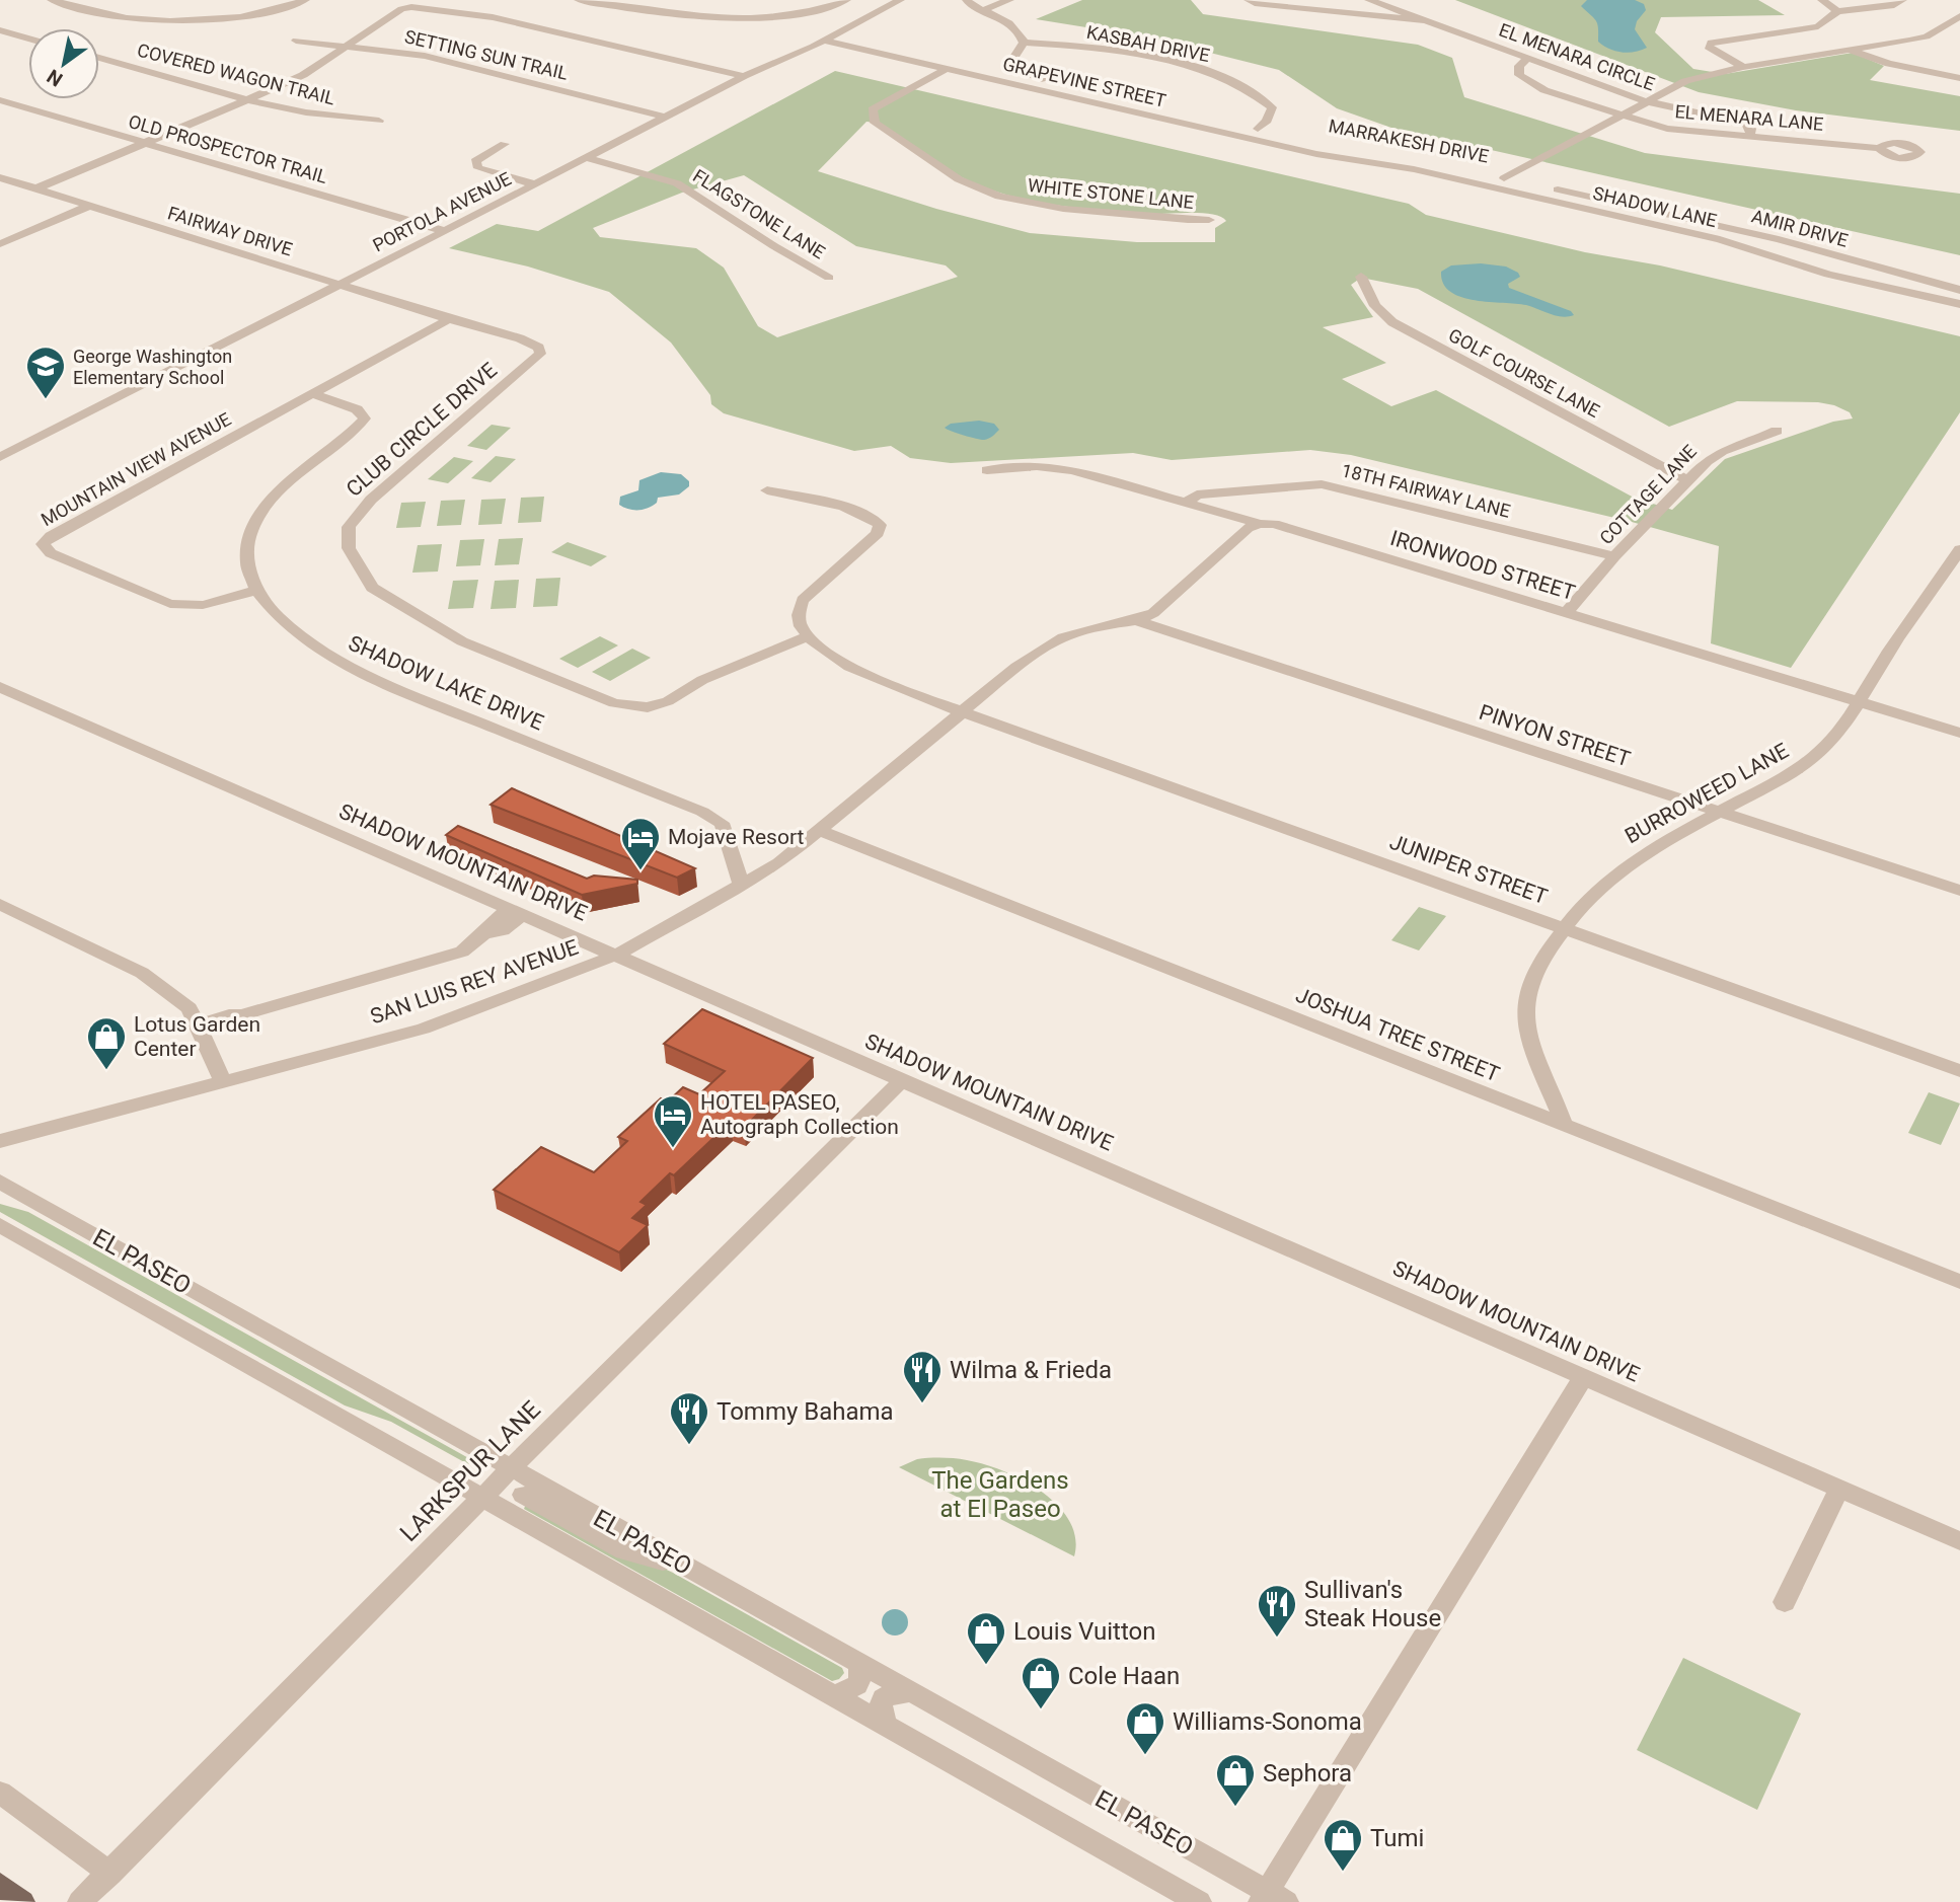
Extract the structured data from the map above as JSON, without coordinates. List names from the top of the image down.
{
  "streets": {
    "street": [
      "KASBAH DRIVE",
      "SETTING SUN TRAIL",
      "EL MENARA CIRCLE",
      "COVERED WAGON TRAIL",
      "GRAPEVINE STREET",
      "EL MENARA LANE",
      "MARRAKESH DRIVE",
      "OLD PROSPECTOR TRAIL",
      "WHITE STONE LANE",
      "SHADOW LANE",
      "PORTOLA AVENUE",
      "FLAGSTONE LANE",
      "AMIR DRIVE",
      "FAIRWAY DRIVE",
      "GOLF COURSE LANE",
      "CLUB CIRCLE DRIVE",
      "MOUNTAIN VIEW AVENUE",
      "18TH FAIRWAY LANE",
      "COTTAGE LANE",
      "IRONWOOD STREET",
      "SHADOW LAKE DRIVE",
      "PINYON STREET",
      "BURROWEED LANE",
      "SHADOW MOUNTAIN DRIVE",
      "JUNIPER STREET",
      "SAN LUIS REY AVENUE",
      "JOSHUA TREE STREET",
      "EL PASEO",
      "LARKSPUR LANE"
    ]
  },
  "crossings": [
    ["KASBAH DRIVE", "MARRAKESH DRIVE"],
    ["SETTING SUN TRAIL", "PORTOLA AVENUE"],
    ["EL MENARA CIRCLE", "EL MENARA LANE"],
    ["EL MENARA CIRCLE", "MARRAKESH DRIVE"],
    ["GRAPEVINE STREET", "WHITE STONE LANE"],
    ["GRAPEVINE STREET", "SHADOW LANE"],
    ["GRAPEVINE STREET", "PORTOLA AVENUE"],
    ["EL MENARA LANE", "MARRAKESH DRIVE"],
    ["MARRAKESH DRIVE", "AMIR DRIVE"],
    ["OLD PROSPECTOR TRAIL", "PORTOLA AVENUE"],
    ["PORTOLA AVENUE", "FLAGSTONE LANE"],
    ["PORTOLA AVENUE", "FAIRWAY DRIVE"],
    ["FAIRWAY DRIVE", "CLUB CIRCLE DRIVE"],
    ["FAIRWAY DRIVE", "MOUNTAIN VIEW AVENUE"],
    ["GOLF COURSE LANE", "COTTAGE LANE"],
    ["CLUB CIRCLE DRIVE", "MOUNTAIN VIEW AVENUE"],
    ["CLUB CIRCLE DRIVE", "JUNIPER STREET"],
    ["MOUNTAIN VIEW AVENUE", "SHADOW LAKE DRIVE"],
    ["18TH FAIRWAY LANE", "COTTAGE LANE"],
    ["18TH FAIRWAY LANE", "IRONWOOD STREET"],
    ["COTTAGE LANE", "IRONWOOD STREET"],
    ["IRONWOOD STREET", "BURROWEED LANE"],
    ["IRONWOOD STREET", "SAN LUIS REY AVENUE"],
    ["SHADOW LAKE DRIVE", "SAN LUIS REY AVENUE"],
    ["PINYON STREET", "BURROWEED LANE"],
    ["PINYON STREET", "SAN LUIS REY AVENUE"],
    ["BURROWEED LANE", "JUNIPER STREET"],
    ["BURROWEED LANE", "JOSHUA TREE STREET"],
    ["SHADOW MOUNTAIN DRIVE", "SAN LUIS REY AVENUE"],
    ["SHADOW MOUNTAIN DRIVE", "LARKSPUR LANE"],
    ["JUNIPER STREET", "SAN LUIS REY AVENUE"],
    ["SAN LUIS REY AVENUE", "JOSHUA TREE STREET"],
    ["EL PASEO", "LARKSPUR LANE"]
  ],
  "parks": ["The Gardens at El Paseo"],
  "places": {
    "school or university": ["George Washington Elementary School"],
    "hotel": ["Mojave Resort", "HOTEL PASEO, Autograph Collection"],
    "shop": [
      "Lotus Garden Center",
      "Louis Vuitton",
      "Cole Haan",
      "Williams-Sonoma",
      "Sephora",
      "Tumi"
    ],
    "restaurant": ["Wilma & Frieda", "Tommy Bahama", "Sullivan's Steak House"]
  },
  "north": "bottom left"
}
